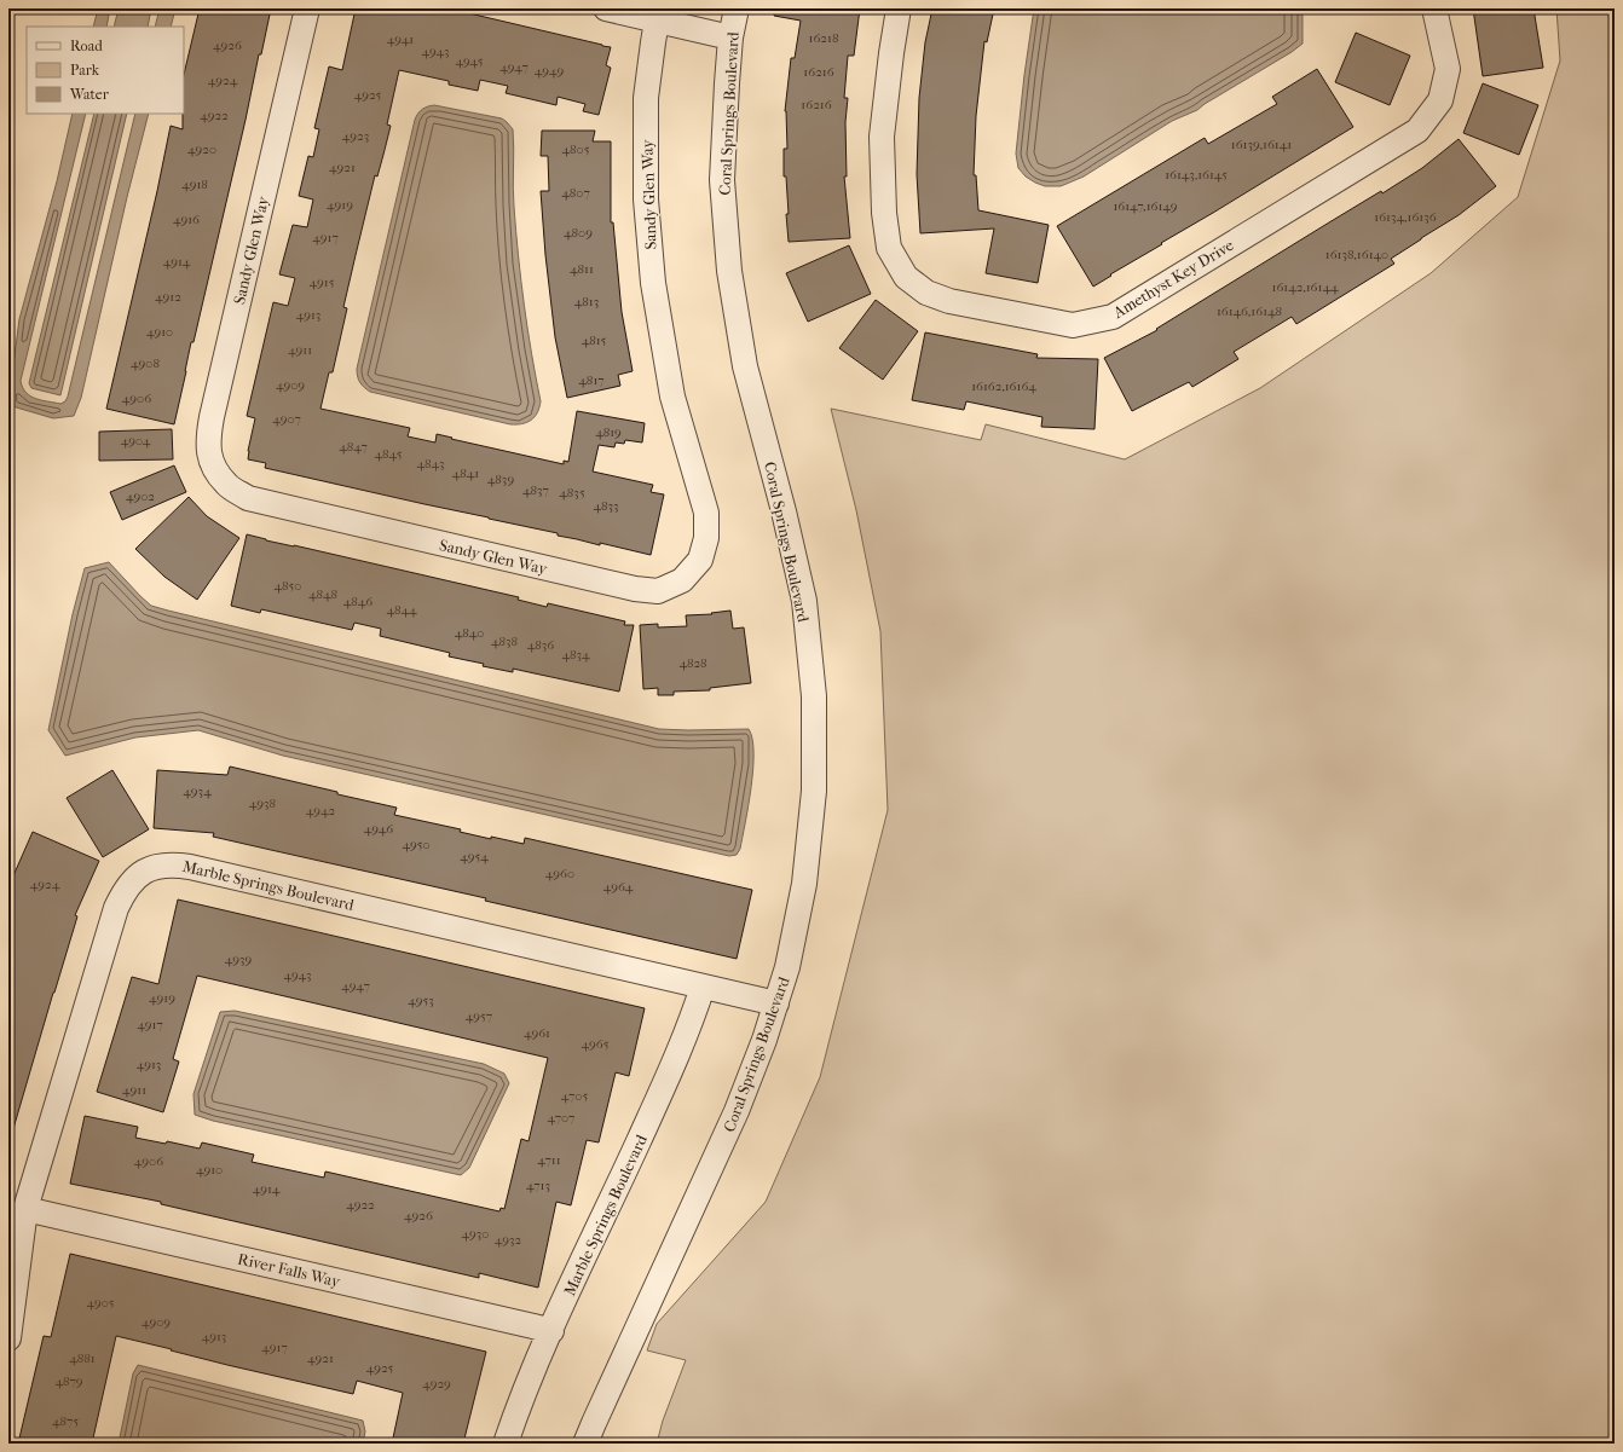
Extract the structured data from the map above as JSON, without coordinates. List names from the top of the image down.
{
  "streets": {
    "street": [
      "Coral Springs Boulevard",
      "Sandy Glen Way",
      "Amethyst Key Drive",
      "Marble Springs Boulevard",
      "River Falls Way"
    ]
  },
  "crossings": [
    ["Coral Springs Boulevard", "Marble Springs Boulevard"],
    ["Marble Springs Boulevard", "River Falls Way"]
  ],
  "house_numbers": [
    "16218",
    "4941",
    "4926",
    "4943",
    "4945",
    "4947",
    "4949",
    "16216",
    "4924",
    "4925",
    "16216",
    "4922",
    "4923",
    "16139,16141",
    "4920",
    "4805",
    "4921",
    "16143,16145",
    "4918",
    "4807",
    "4919",
    "16147,16149",
    "16134,16136",
    "4916",
    "4809",
    "4917",
    "16138,16140",
    "4914",
    "4811",
    "4915",
    "16142,16144",
    "4912",
    "4813",
    "16146,16148",
    "4913",
    "4910",
    "4815",
    "4911",
    "4908",
    "4817",
    "4909",
    "16162,16164",
    "4906",
    "4907",
    "4819",
    "4904",
    "4847",
    "4845",
    "4843",
    "4841",
    "4839",
    "4837",
    "4835",
    "4902",
    "4833",
    "4850",
    "4848",
    "4846",
    "4844",
    "4840",
    "4838",
    "4836",
    "4834",
    "4828",
    "4934",
    "4938",
    "4942",
    "4946",
    "4950",
    "4954",
    "4960",
    "4924",
    "4964",
    "4939",
    "4943",
    "4947",
    "4919",
    "4953",
    "4957",
    "4917",
    "4961",
    "4965",
    "4913",
    "4911",
    "4705",
    "4707",
    "4711",
    "4906",
    "4910",
    "4713",
    "4914",
    "4922",
    "4926",
    "4930",
    "4932",
    "4905",
    "4909",
    "4913",
    "4917",
    "4881",
    "4921",
    "4925",
    "4879",
    "4929",
    "4875"
  ],
  "legend": ["Road", "Park", "Water"]
}
